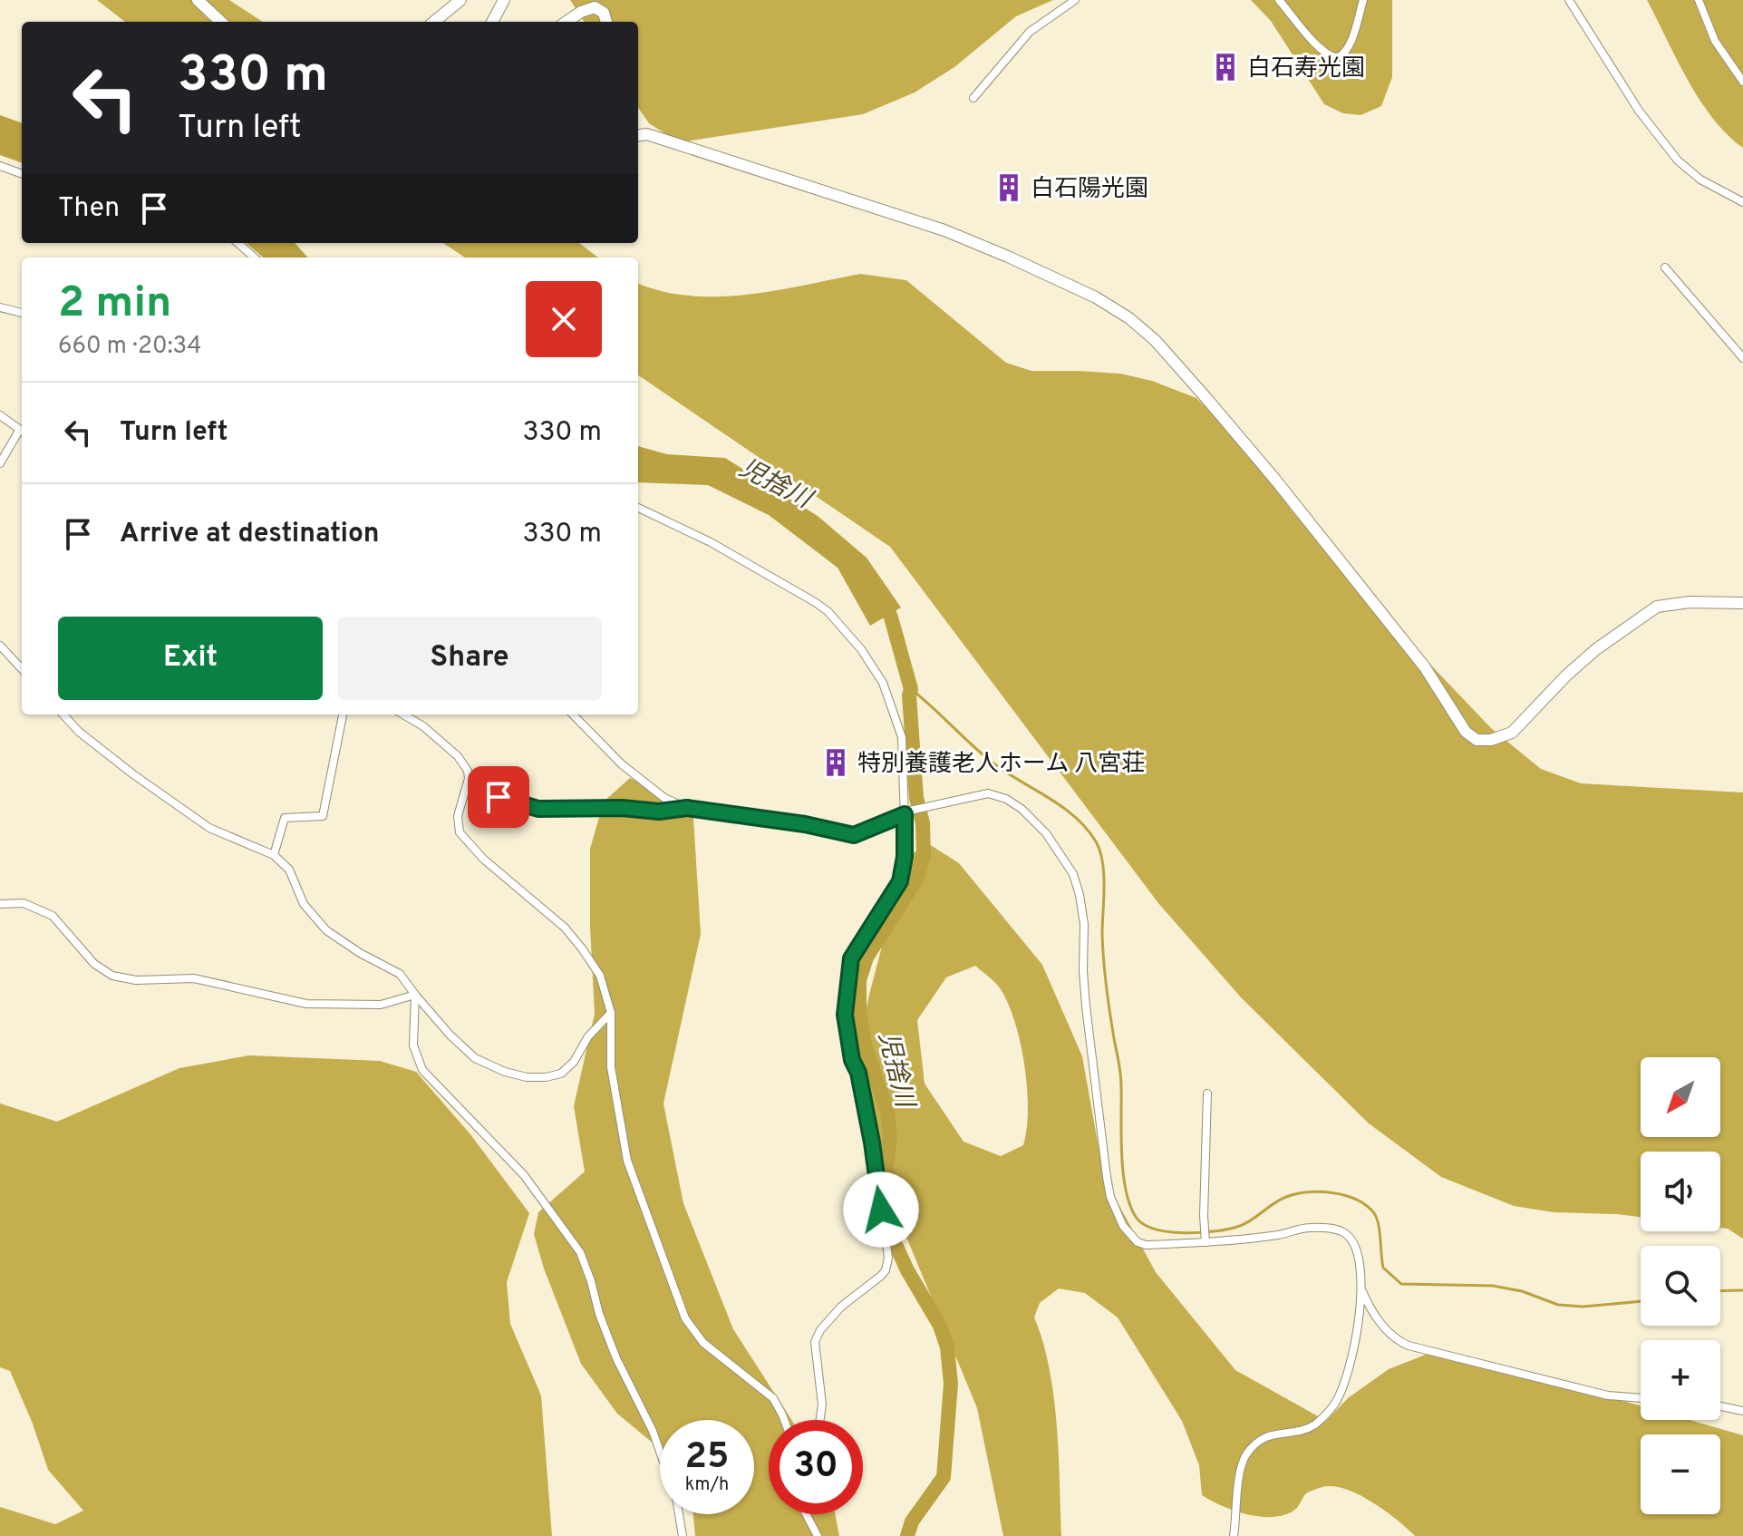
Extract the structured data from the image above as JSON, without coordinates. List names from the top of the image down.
{
  "water": ["児捨川"],
  "places": {
    "building": ["白石寿光園", "白石陽光園", "特別養護老人ホーム 八宮荘"]
  },
  "north": "bottom left",
  "page": {
    "turn": ["330 m", "Turn left"],
    "then": "Then",
    "heading": ["2 min", "660 m · 20:34"],
    "list": [
      {
        "name": "Turn left",
        "value": "330 m"
      },
      {
        "name": "Arrive at destination",
        "value": "330 m"
      }
    ],
    "buttons": ["Exit", "Share"],
    "map_buttons": ["+", "−"],
    "speed": "25 km/h",
    "limit": "30"
  }
}
